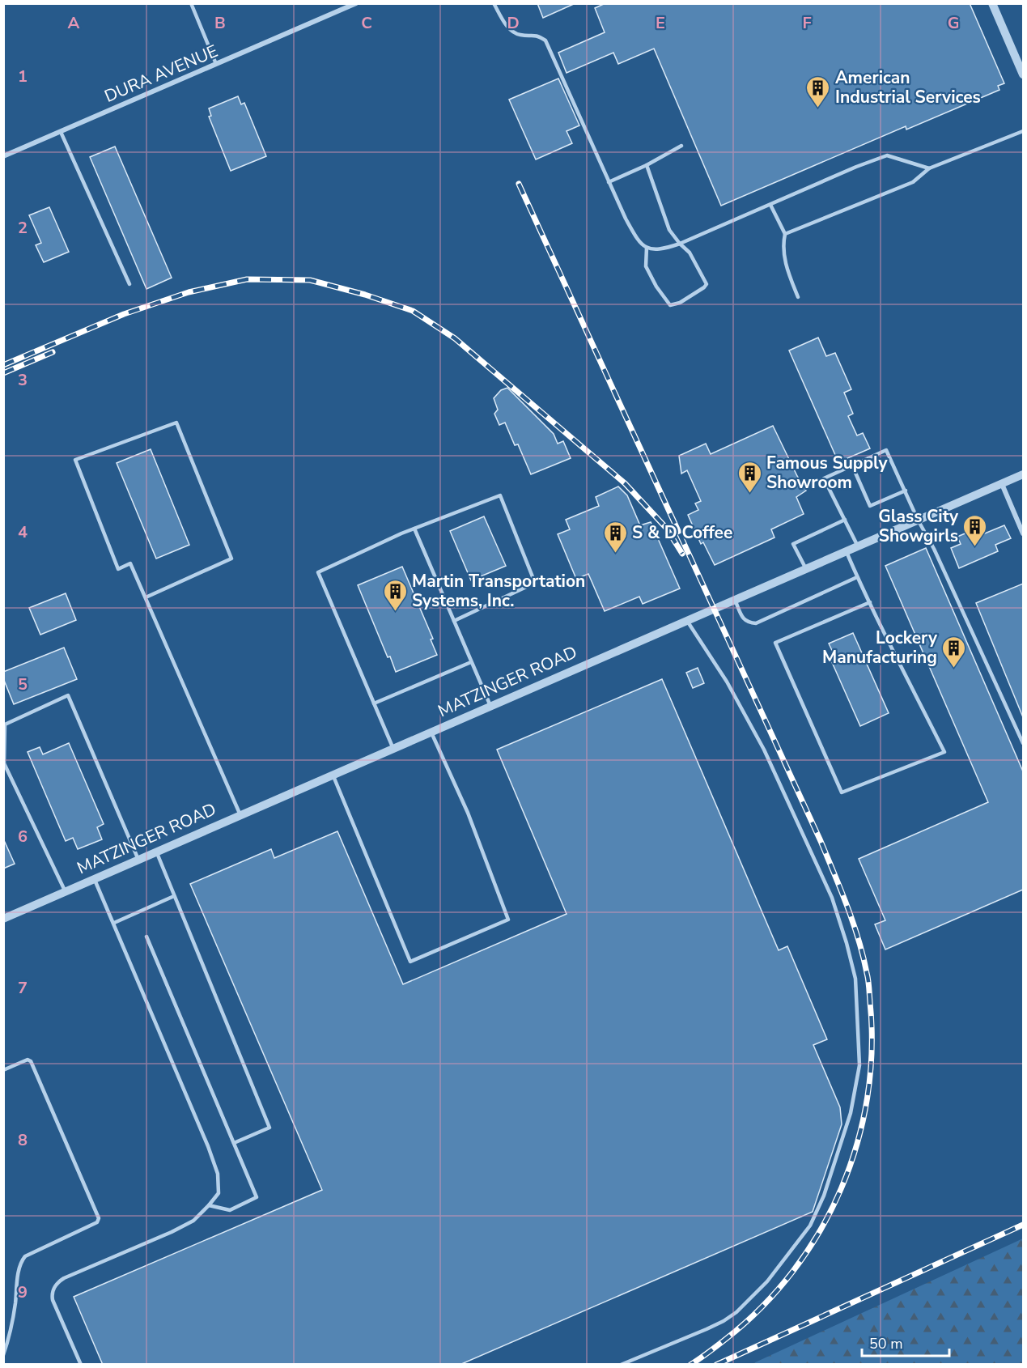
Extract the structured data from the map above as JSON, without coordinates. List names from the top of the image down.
{
  "streets": {
    "street": ["DURA AVENUE", "MATZINGER ROAD"]
  },
  "places": {
    "building": [
      "American Industrial Services",
      "Famous Supply Showroom",
      "Glass City Showgirls",
      "S & D Coffee",
      "Martin Transportation Systems, Inc.",
      "Lockery Manufacturing"
    ]
  },
  "scale_bar": "50 m",
  "grid": {
    "columns": [
      "A",
      "B",
      "C",
      "D",
      "E",
      "F",
      "G"
    ],
    "rows": [
      "1",
      "2",
      "3",
      "4",
      "5",
      "6",
      "7",
      "8",
      "9"
    ]
  }
}
